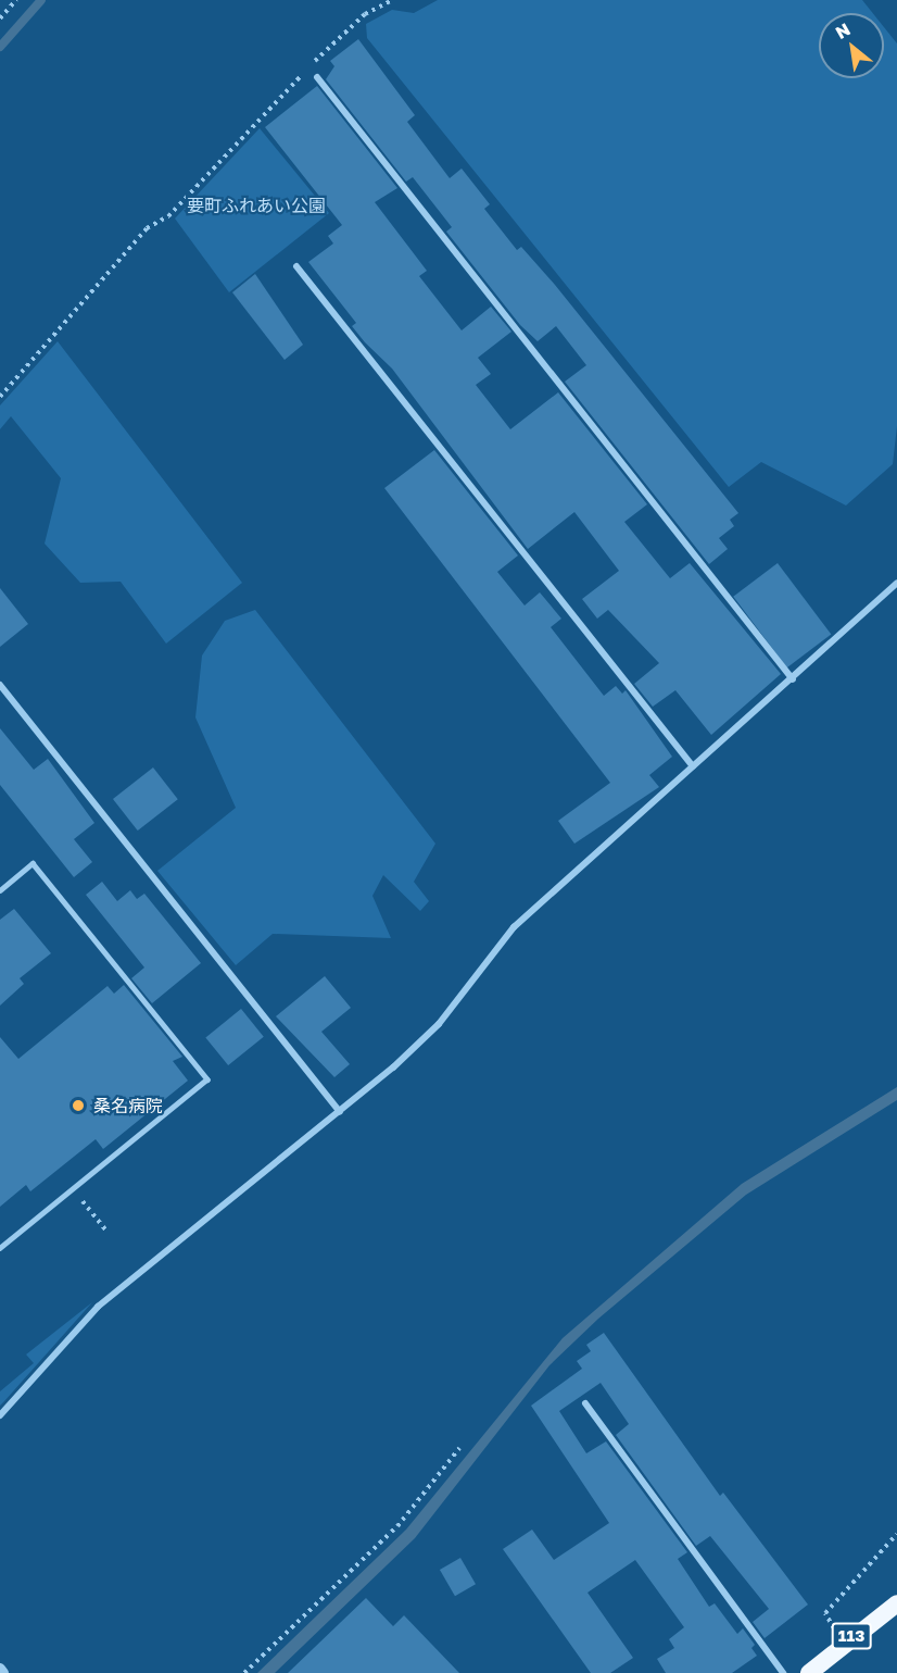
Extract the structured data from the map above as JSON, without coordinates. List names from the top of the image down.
{
  "streets": {
    "highway": ["113"]
  },
  "parks": ["要町ふれあい公園"],
  "places": ["桑名病院"],
  "north": "top left"
}
